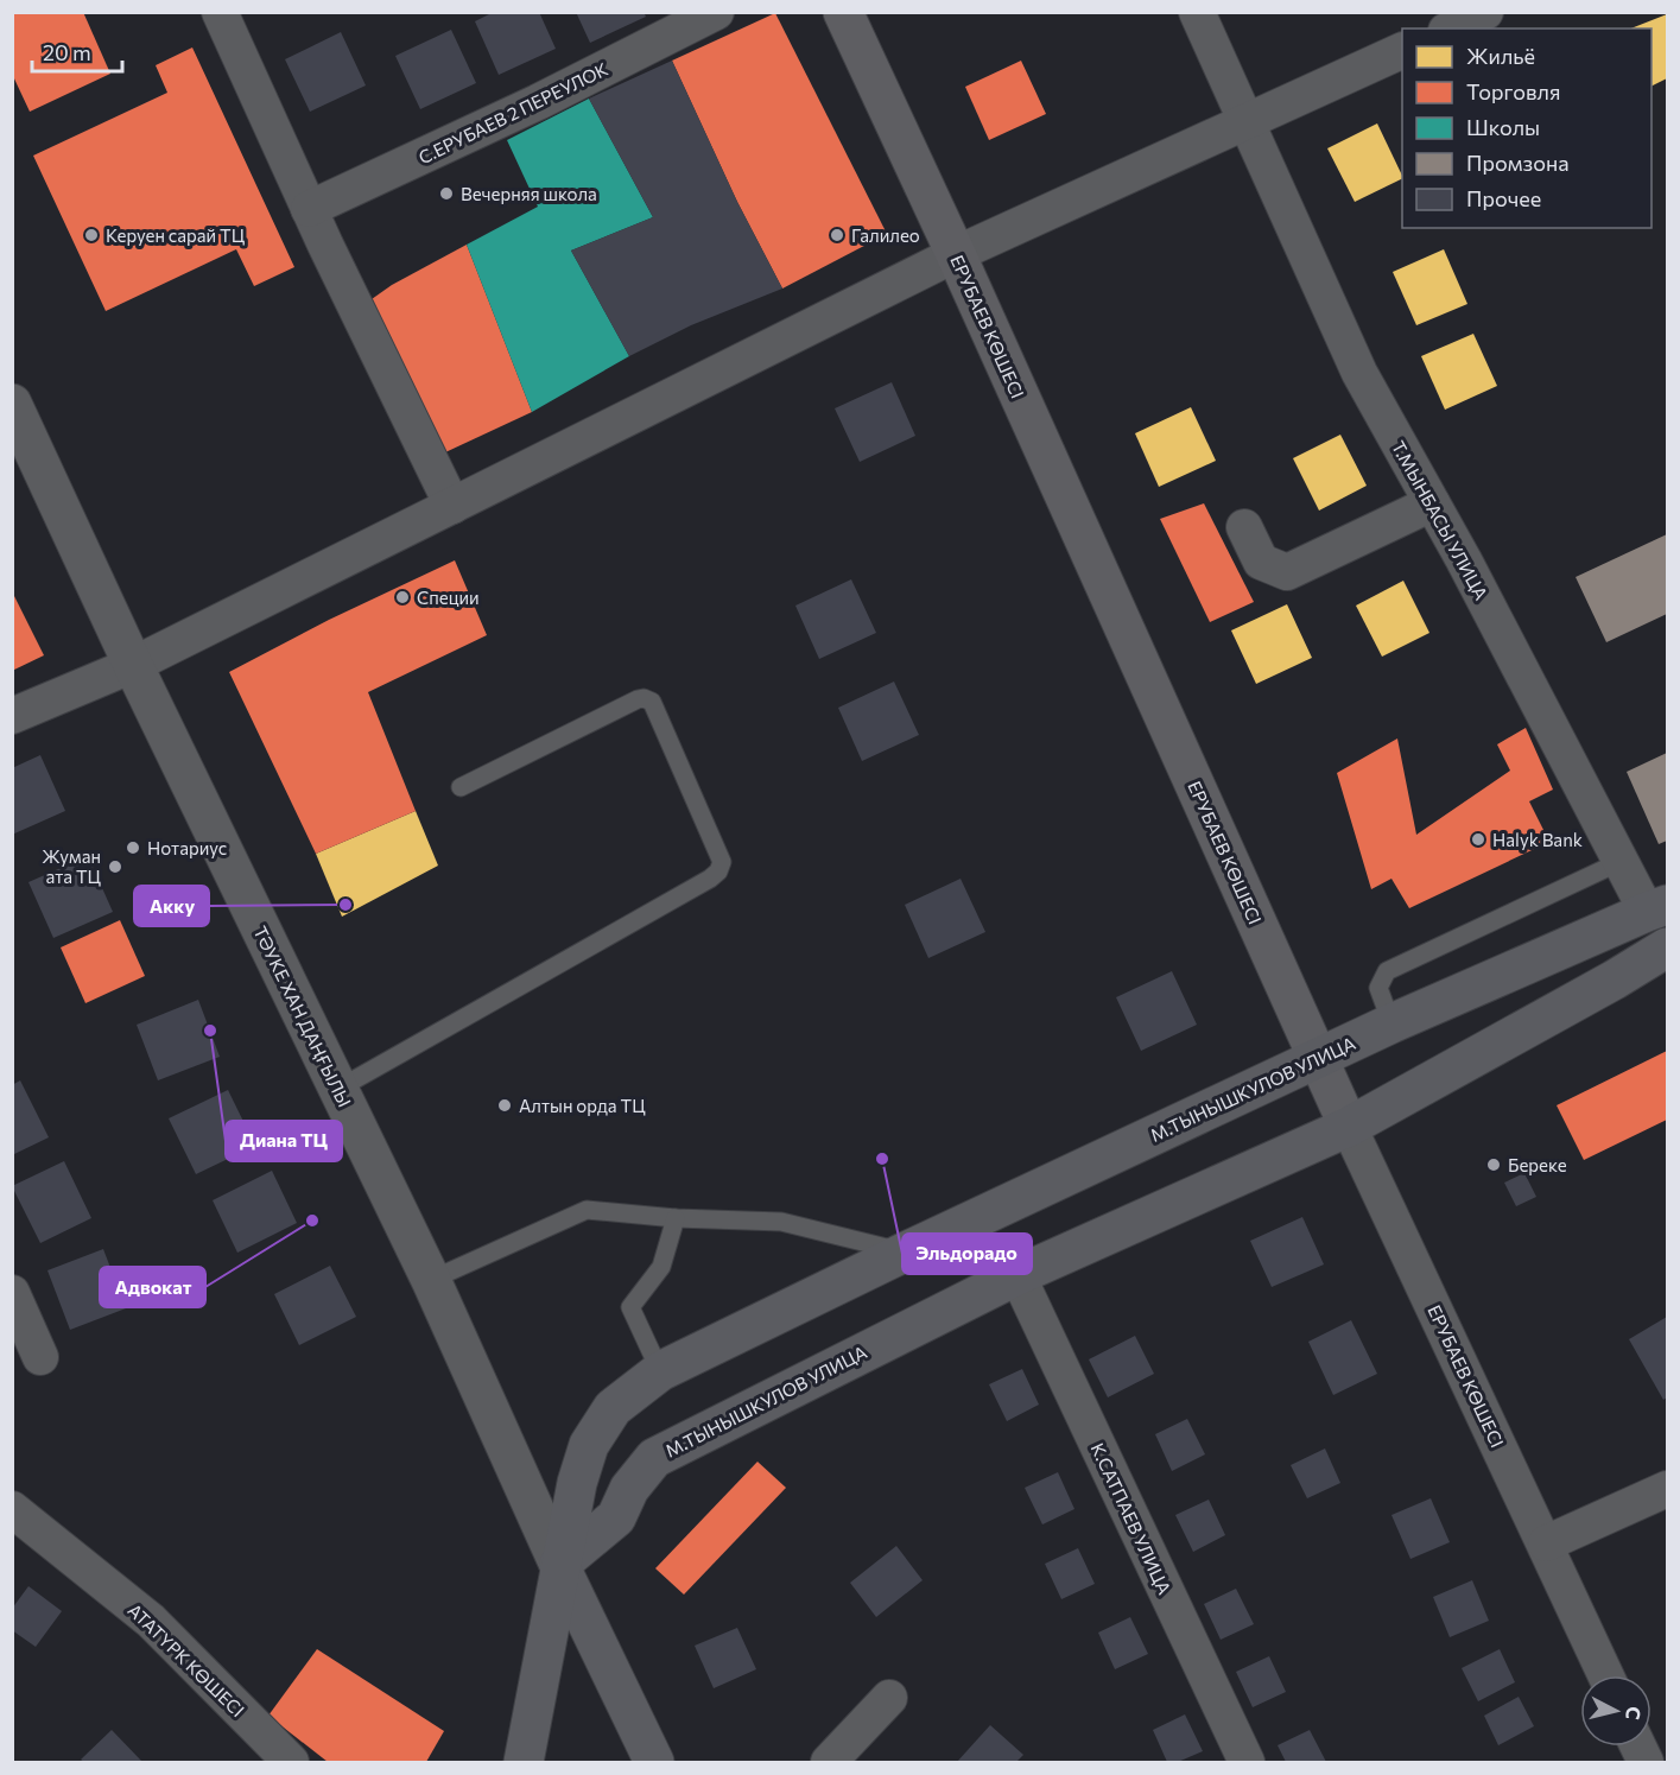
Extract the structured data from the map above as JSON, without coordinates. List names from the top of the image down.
{
  "streets": {
    "main road": ["ЕРУБАЕВ КӨШЕСІ", "М.ТЫНЫШКУЛОВ УЛИЦА"],
    "street": [
      "С.ЕРУБАЕВ 2 ПЕРЕУЛОК",
      "Т.МЫНБАСЫ УЛИЦА",
      "ТӘУКЕ ХАН ДАҢҒЫЛЫ",
      "К.САТПАЕВ УЛИЦА",
      "АТАТҮРК КӨШЕСІ"
    ]
  },
  "crossings": [
    ["ЕРУБАЕВ КӨШЕСІ", "М.ТЫНЫШКУЛОВ УЛИЦА"],
    ["Т.МЫНБАСЫ УЛИЦА", "М.ТЫНЫШКУЛОВ УЛИЦА"],
    ["ТӘУКЕ ХАН ДАҢҒЫЛЫ", "М.ТЫНЫШКУЛОВ УЛИЦА"],
    ["М.ТЫНЫШКУЛОВ УЛИЦА", "К.САТПАЕВ УЛИЦА"]
  ],
  "places": [
    "Вечерняя школа",
    "Керуен сарай ТЦ",
    "Галилео",
    "Специи",
    "Halyk Bank",
    "Нотариус",
    "Жуман ата ТЦ",
    "Акку",
    "Диана ТЦ",
    "Алтын орда ТЦ",
    "Эльдорадо",
    "Береке",
    "Адвокат"
  ],
  "legend": [
    "Жильё",
    "Торговля",
    "Школы",
    "Промзона",
    "Прочее"
  ],
  "scale_bar": "20 m",
  "north": "right"
}
